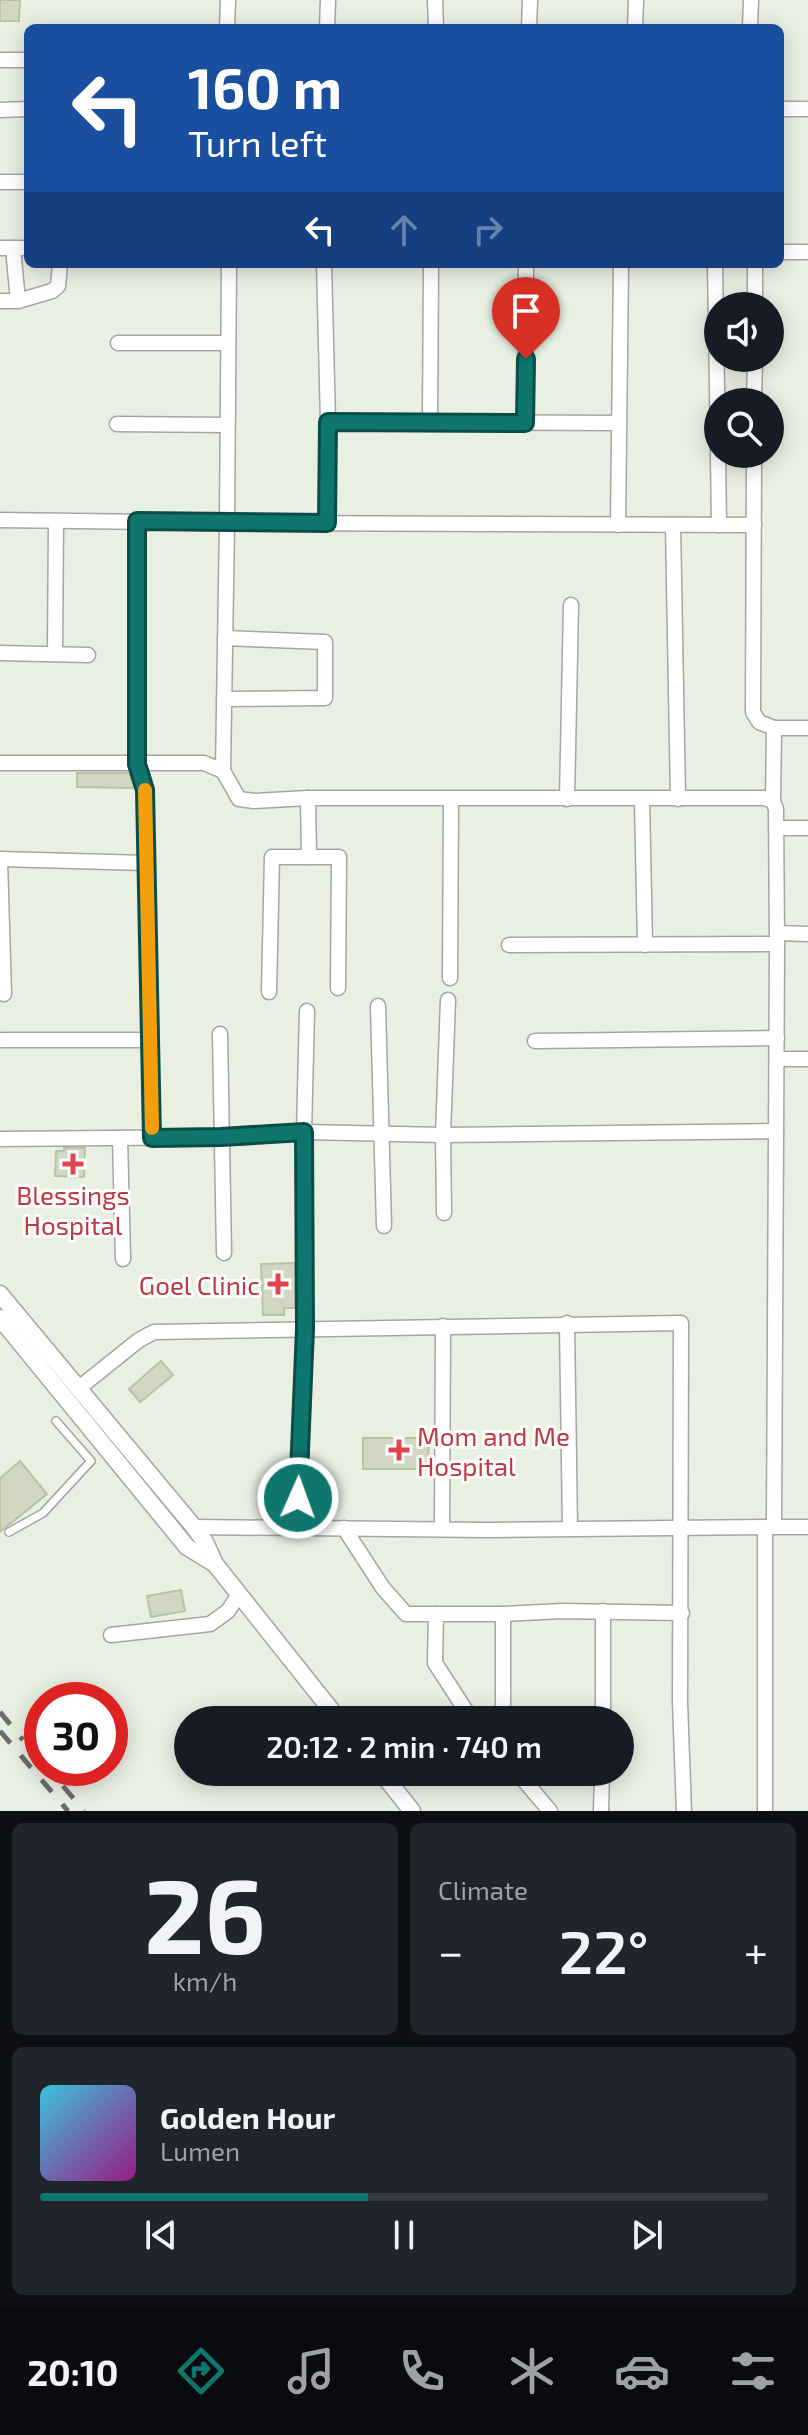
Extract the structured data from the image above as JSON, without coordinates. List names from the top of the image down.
{
  "places": {
    "health": ["Blessings Hospital", "Goel Clinic", "Mom and Me Hospital"]
  },
  "page": {
    "turn": ["160 m", "Turn left"],
    "limit": "30",
    "trip": "20:12 · 2 min · 740 m",
    "tile": [
      ["26", "km/h"],
      "Climate"
    ],
    "heat": ["−", "22°", "+"],
    "song": ["Golden Hour", "Lumen"],
    "tabs": "20:10"
  }
}
